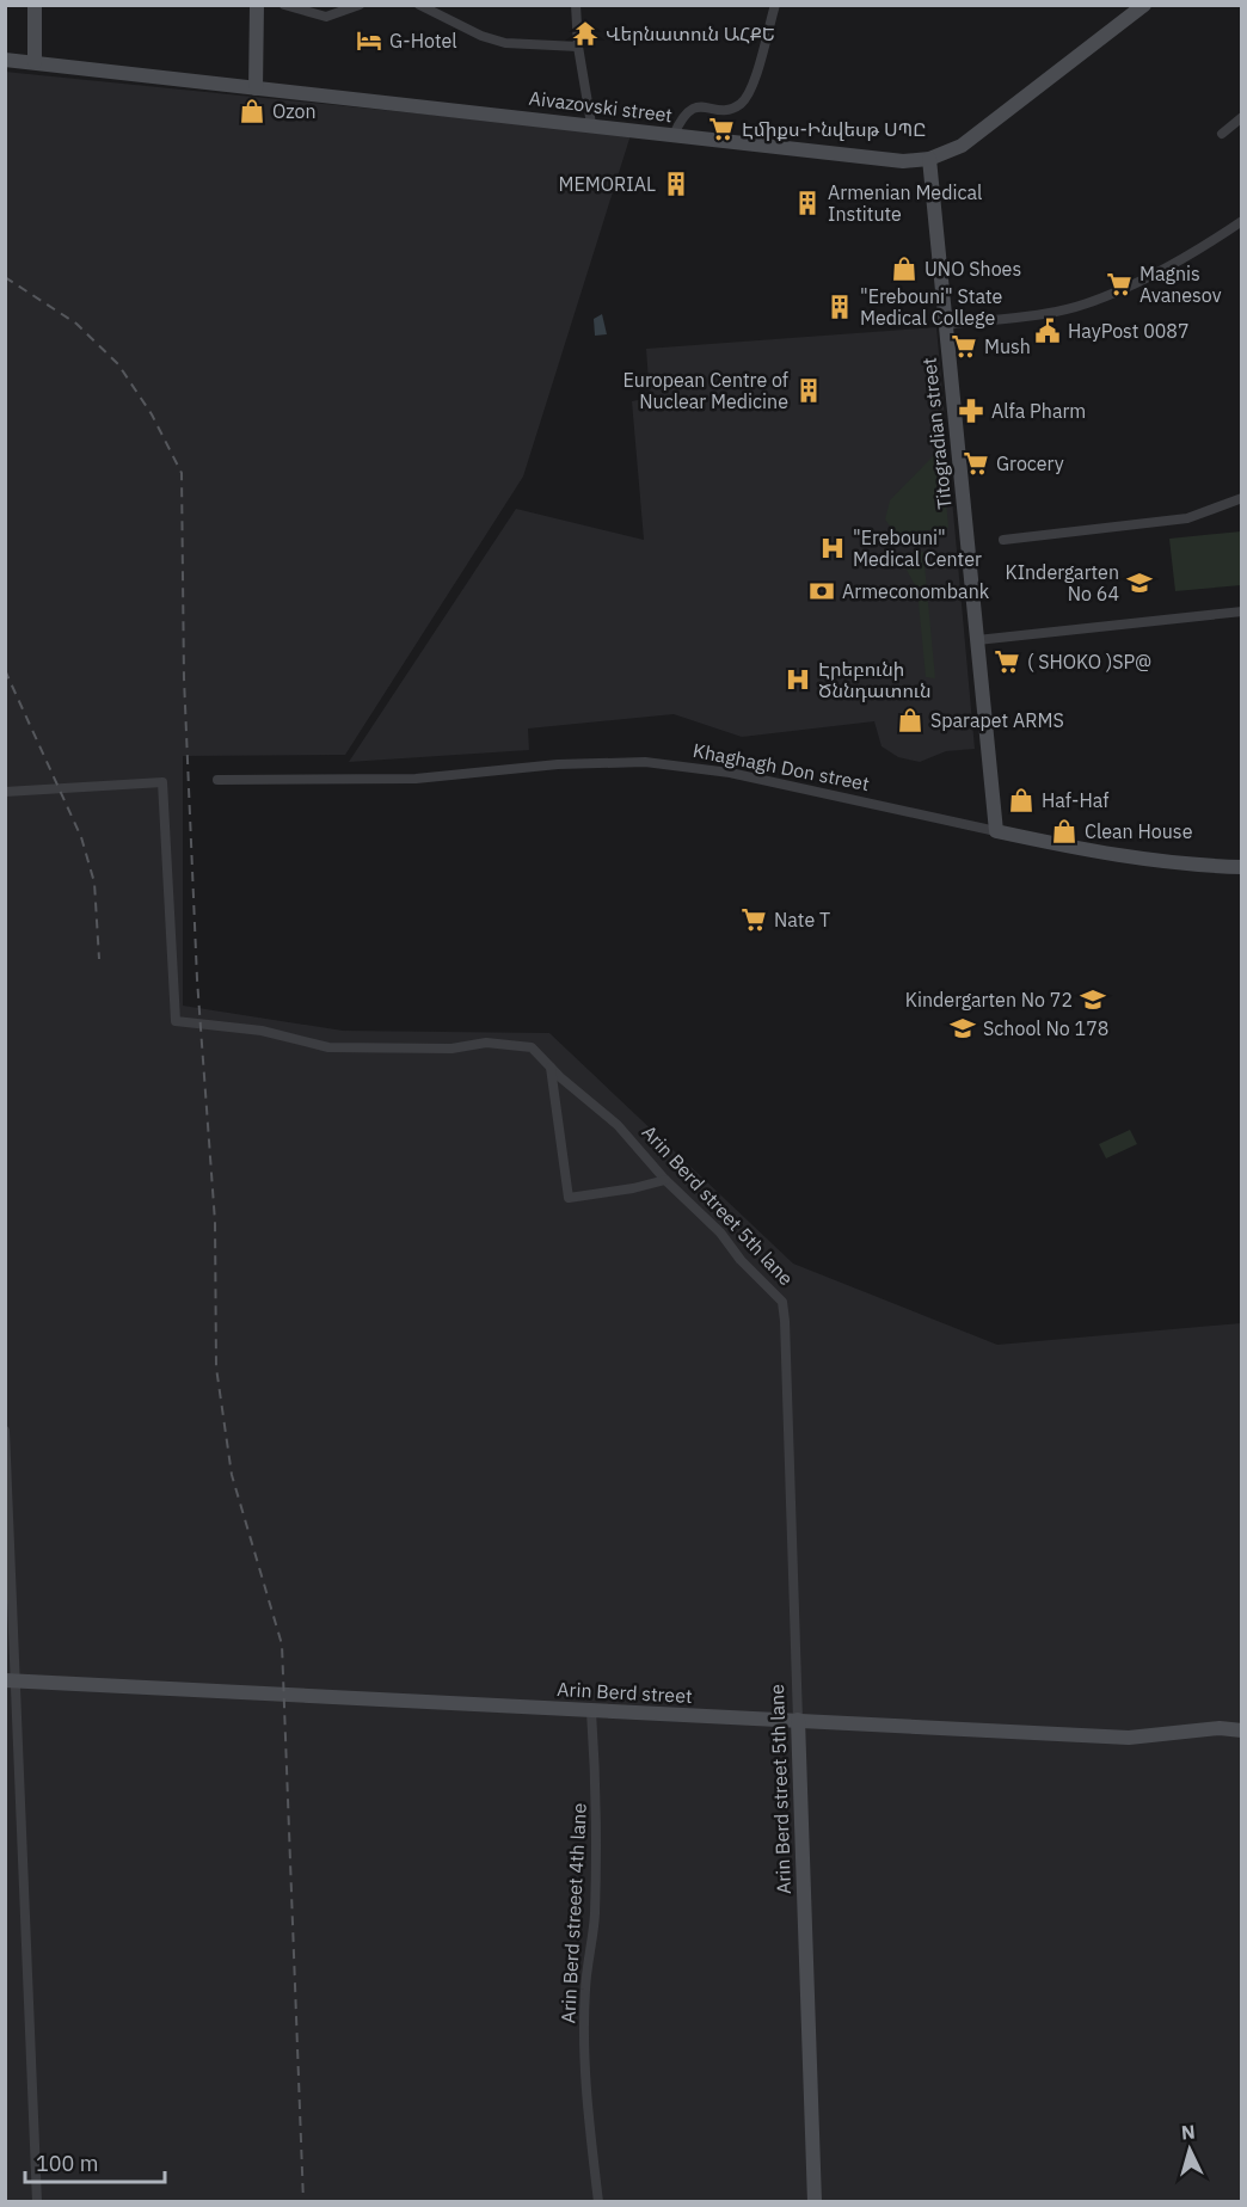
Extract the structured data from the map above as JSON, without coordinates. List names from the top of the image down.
{
  "streets": {
    "street": [
      "Aivazovski street",
      "Titogradian street",
      "Khaghagh Don street",
      "Arin Berd street 5th lane",
      "Arin Berd street",
      "Arin Berd streeet 4th lane"
    ]
  },
  "crossings": [
    ["Aivazovski street", "Titogradian street"],
    ["Titogradian street", "Khaghagh Don street"],
    ["Arin Berd street 5th lane", "Arin Berd street"],
    ["Arin Berd street", "Arin Berd streeet 4th lane"]
  ],
  "places": {
    "temple": ["Վերնատուն ԱՀՔԵ"],
    "hotel": ["G-Hotel"],
    "shop": [
      "Ozon",
      "UNO Shoes",
      "Sparapet ARMS",
      "Haf-Haf",
      "Clean House"
    ],
    "supermarket": [
      "Էմիքս-Ինվեսթ ՍՊԸ",
      "Magnis Avanesov",
      "Mush",
      "Grocery",
      "( SHOKO )SP@",
      "Nate T"
    ],
    "building": [
      "MEMORIAL",
      "Armenian Medical Institute",
      "\"Erebouni\" State Medical College",
      "European Centre of Nuclear Medicine"
    ],
    "public building": ["HayPost 0087"],
    "pharmacy": ["Alfa Pharm"],
    "hospital": ["\"Erebouni\" Medical Center", "Էրեբունի Ծննդատուն"],
    "school or university": ["KIndergarten No 64", "Kindergarten No 72", "School No 178"],
    "bank": ["Armeconombank"]
  },
  "scale_bar": "100 m",
  "north": "top"
}
